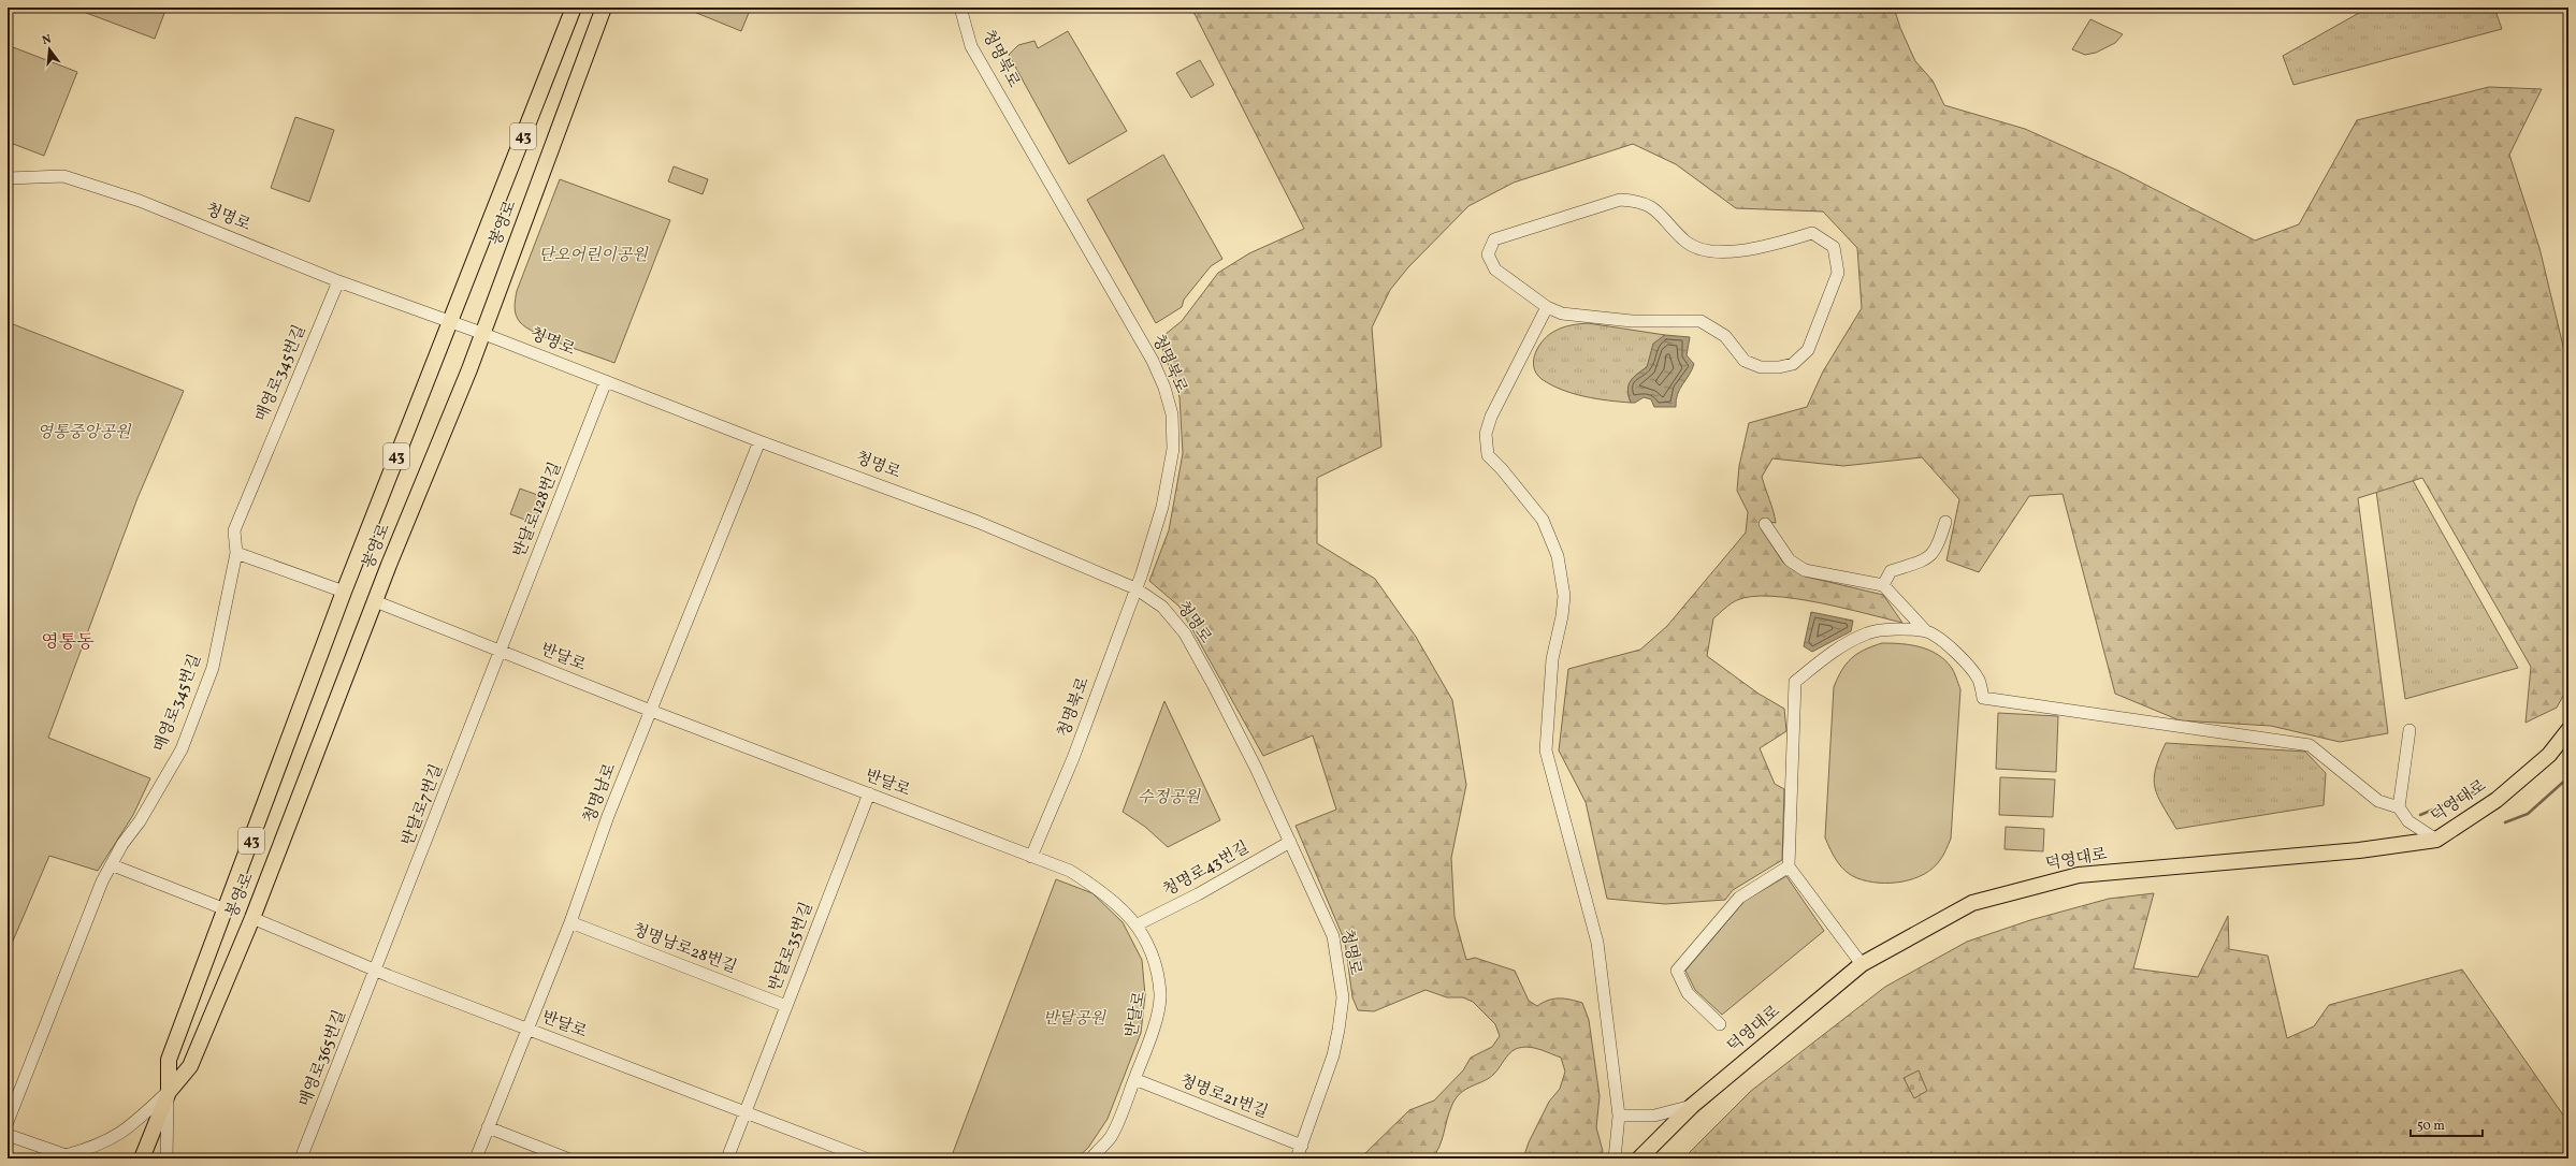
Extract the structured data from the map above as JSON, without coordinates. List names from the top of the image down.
{
  "streets": {
    "main road": ["43", "봉영로", "덕영대로"],
    "street": [
      "청명북로",
      "청명로",
      "매영로345번길",
      "반달로128번길",
      "반달로",
      "청명남로",
      "반달로7번길",
      "청명로43번길",
      "반달로35번길",
      "청명남로28번길",
      "매영로365번길",
      "청명로21번길"
    ]
  },
  "crossings": [
    ["청명북로", "청명로"],
    ["청명북로", "반달로"],
    ["청명로", "봉영로"],
    ["청명로", "매영로345번길"],
    ["청명로", "반달로128번길"],
    ["청명로", "청명남로"],
    ["청명로", "청명로43번길"],
    ["청명로", "청명로21번길"],
    ["봉영로", "반달로"],
    ["반달로128번길", "반달로"],
    ["반달로128번길", "반달로7번길"],
    ["반달로", "청명남로"],
    ["반달로", "반달로7번길"],
    ["반달로", "청명로43번길"],
    ["반달로", "반달로35번길"],
    ["반달로", "매영로365번길"],
    ["반달로", "청명로21번길"],
    ["청명남로", "청명남로28번길"],
    ["반달로7번길", "매영로365번길"],
    ["반달로35번길", "청명남로28번길"]
  ],
  "districts": ["영통동"],
  "parks": [
    "단오어린이공원",
    "영통중앙공원",
    "수정공원",
    "반달공원"
  ],
  "scale_bar": "50 m",
  "north": "top"
}
